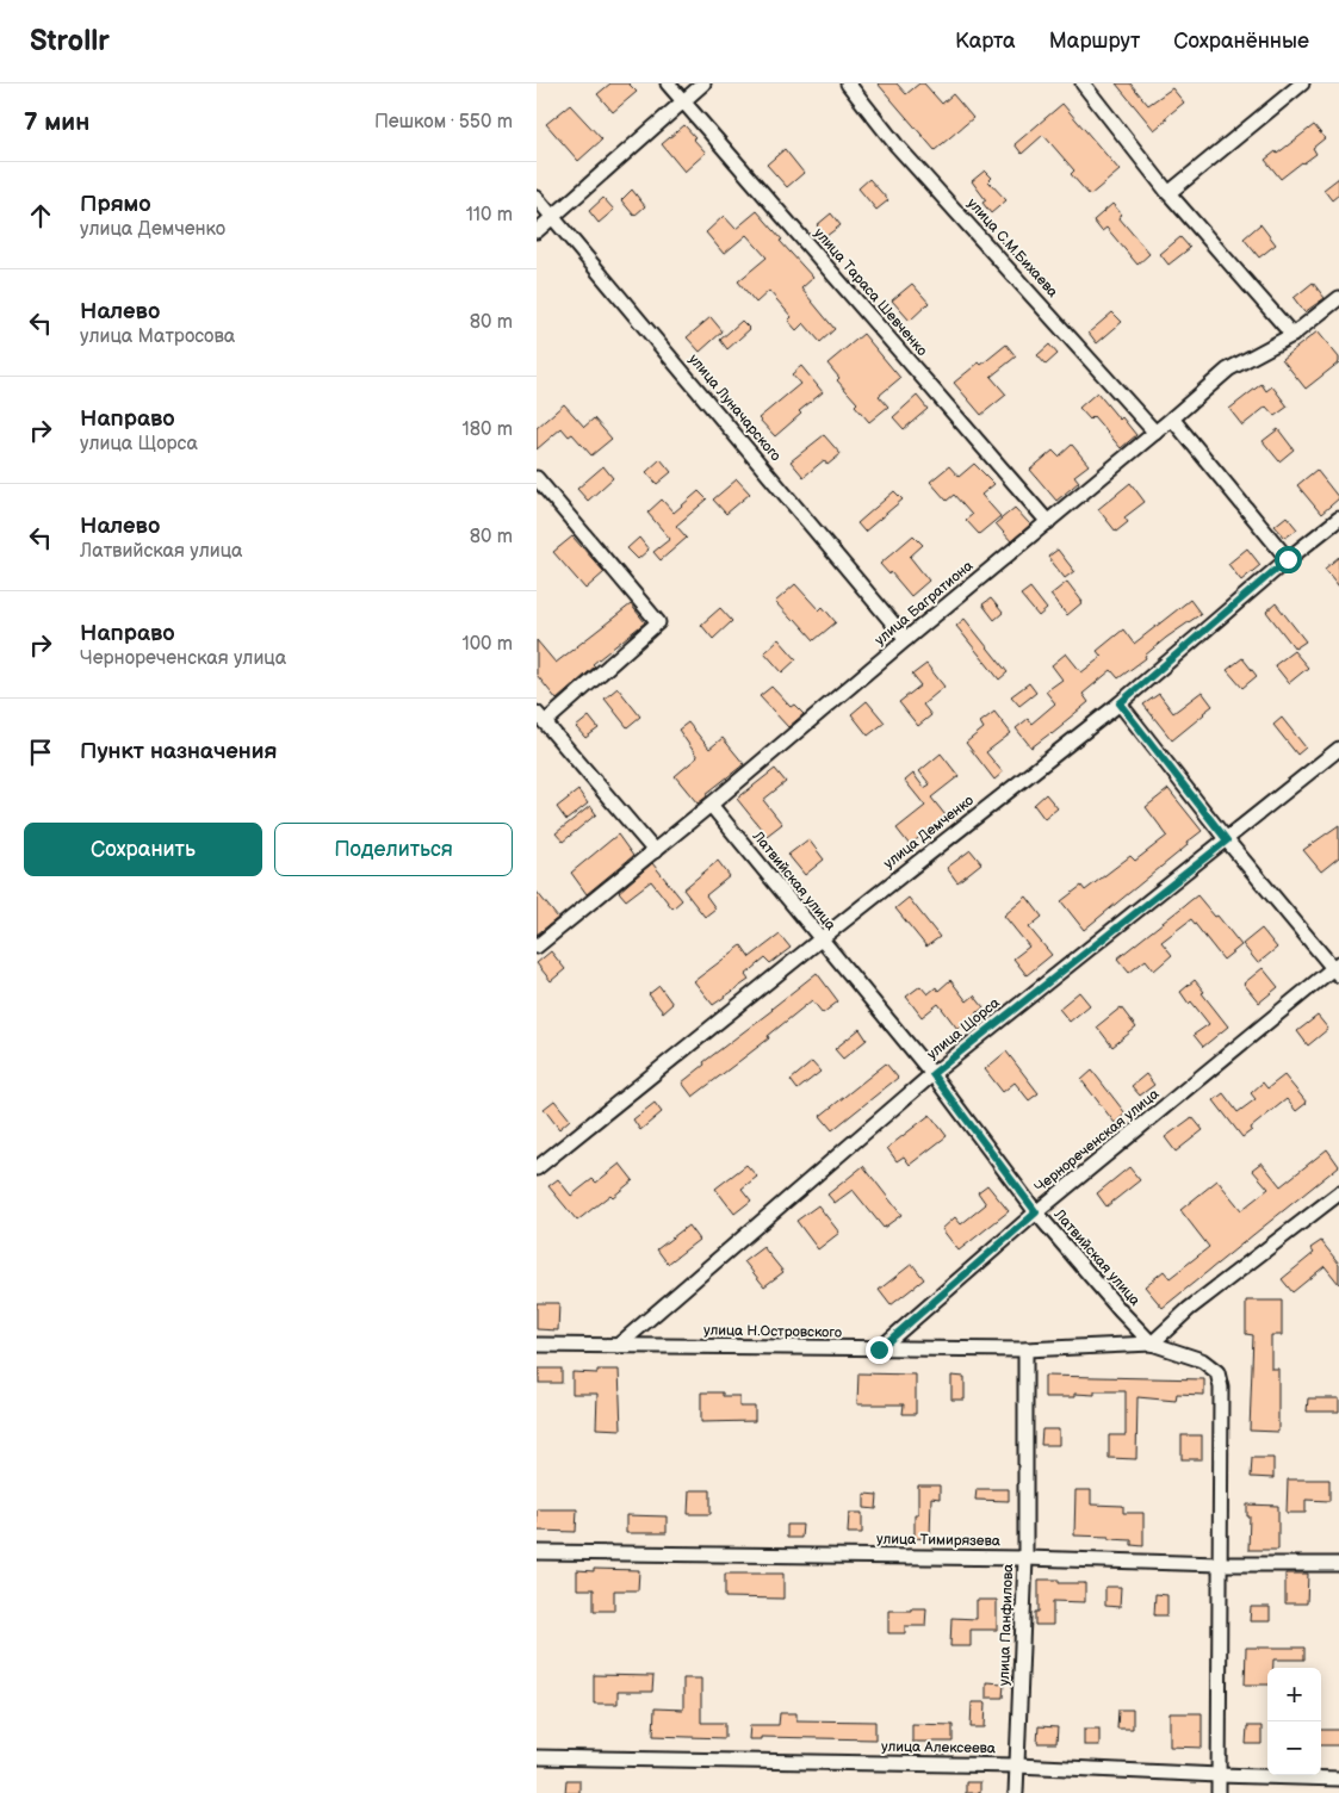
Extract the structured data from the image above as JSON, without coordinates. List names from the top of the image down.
{
  "streets": {
    "street": [
      "улица С.М.Бихаева",
      "улица Тараса Шевченко",
      "улица Луначарского",
      "улица Багратиона",
      "улица Демченко",
      "Латвийская улица",
      "улица Щорса",
      "Чернореченская улица",
      "улица Н.Островского",
      "улица Тимирязева",
      "улица Панфилова",
      "улица Алексеева"
    ]
  },
  "crossings": [
    ["улица С.М.Бихаева", "улица Багратиона"],
    ["улица Тараса Шевченко", "улица Багратиона"],
    ["улица Луначарского", "улица Багратиона"],
    ["улица Багратиона", "Латвийская улица"],
    ["улица Демченко", "Латвийская улица"],
    ["Латвийская улица", "улица Щорса"],
    ["Латвийская улица", "Чернореченская улица"],
    ["Латвийская улица", "улица Н.Островского"],
    ["Латвийская улица", "улица Тимирязева"],
    ["Латвийская улица", "улица Алексеева"],
    ["улица Щорса", "улица Н.Островского"],
    ["Чернореченская улица", "улица Н.Островского"],
    ["улица Н.Островского", "улица Панфилова"],
    ["улица Тимирязева", "улица Панфилова"],
    ["улица Панфилова", "улица Алексеева"]
  ],
  "page": {
    "header": "Strollr",
    "nav": ["Карта", "Маршрут", "Сохранённые"],
    "heading": ["7 мин", "Пешком · 550 m"],
    "list": [
      ["Прямо", "улица Демченко", "110 m"],
      ["Налево", "улица Матросова", "80 m"],
      ["Направо", "улица Щорса", "180 m"],
      ["Налево", "Латвийская улица", "80 m"],
      ["Направо", "Чернореченская улица", "100 m"],
      "Пункт назначения"
    ],
    "buttons": ["Сохранить", "Поделиться"],
    "map_buttons": ["+", "−"]
  }
}
